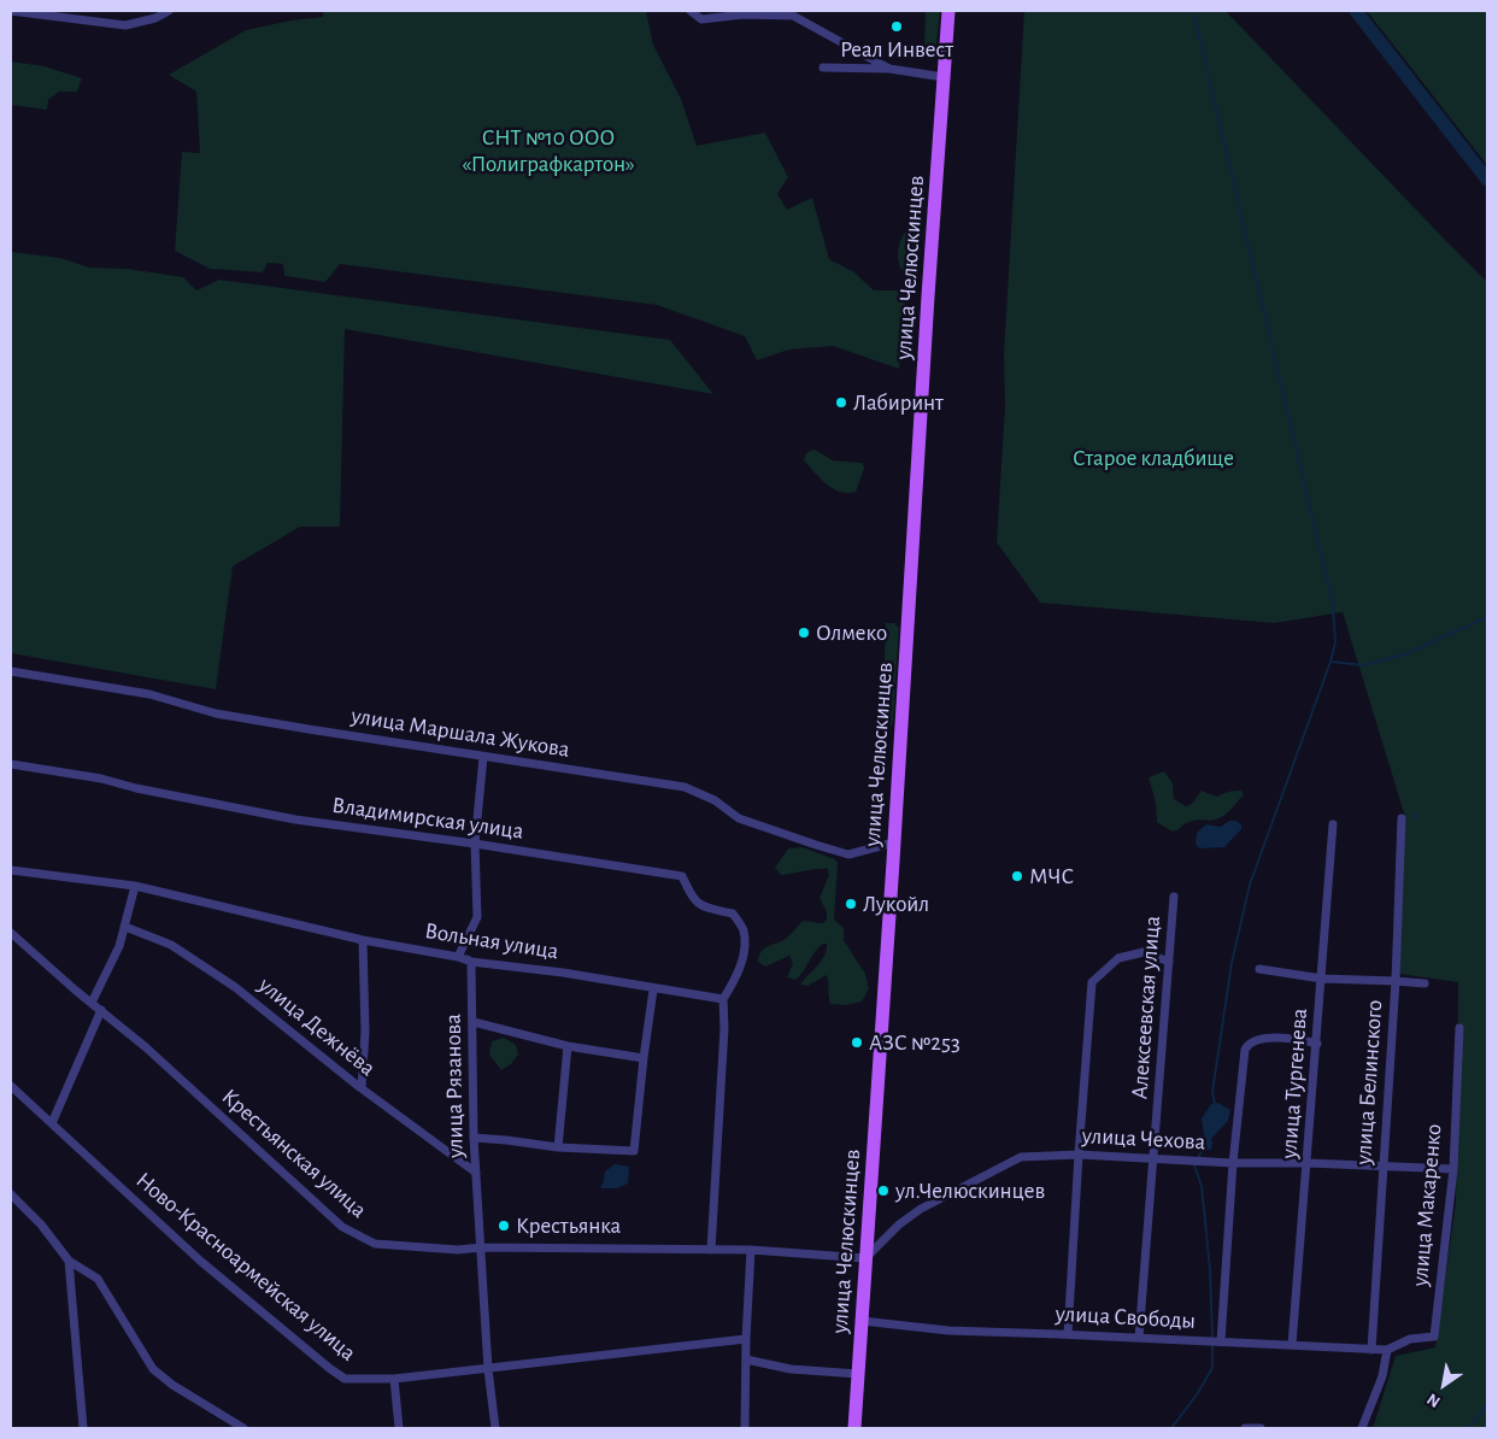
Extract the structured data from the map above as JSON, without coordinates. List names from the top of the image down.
{
  "streets": {
    "main road": ["улица Челюскинцев"],
    "street": [
      "улица Маршала Жукова",
      "Владимирская улица",
      "Вольная улица",
      "Алексеевская улица",
      "улица Дежнёва",
      "улица Белинского",
      "улица Тургенева",
      "улица Рязанова",
      "улица Чехова",
      "Крестьянская улица",
      "улица Макаренко",
      "Ново-Красноармейская улица",
      "улица Свободы"
    ]
  },
  "crossings": [
    ["улица Челюскинцев", "улица Маршала Жукова"],
    ["улица Челюскинцев", "улица Чехова"],
    ["улица Челюскинцев", "Крестьянская улица"],
    ["улица Челюскинцев", "улица Свободы"],
    ["Владимирская улица", "Вольная улица"],
    ["Вольная улица", "улица Рязанова"],
    ["Алексеевская улица", "улица Чехова"],
    ["Алексеевская улица", "улица Свободы"],
    ["улица Дежнёва", "улица Рязанова"],
    ["улица Белинского", "улица Чехова"],
    ["улица Белинского", "улица Свободы"],
    ["улица Тургенева", "улица Чехова"],
    ["улица Тургенева", "улица Свободы"],
    ["улица Рязанова", "Крестьянская улица"],
    ["улица Рязанова", "Ново-Красноармейская улица"],
    ["улица Чехова", "Крестьянская улица"],
    ["улица Чехова", "улица Макаренко"],
    ["улица Макаренко", "улица Свободы"]
  ],
  "parks": ["СНТ №10 ООО «Полиграфкартон»", "Старое кладбище"],
  "places": [
    "Реал Инвест",
    "Лабиринт",
    "Олмеко",
    "МЧС",
    "Лукойл",
    "АЗС №253",
    "ул.Челюскинцев",
    "Крестьянка"
  ],
  "north": "bottom left"
}
